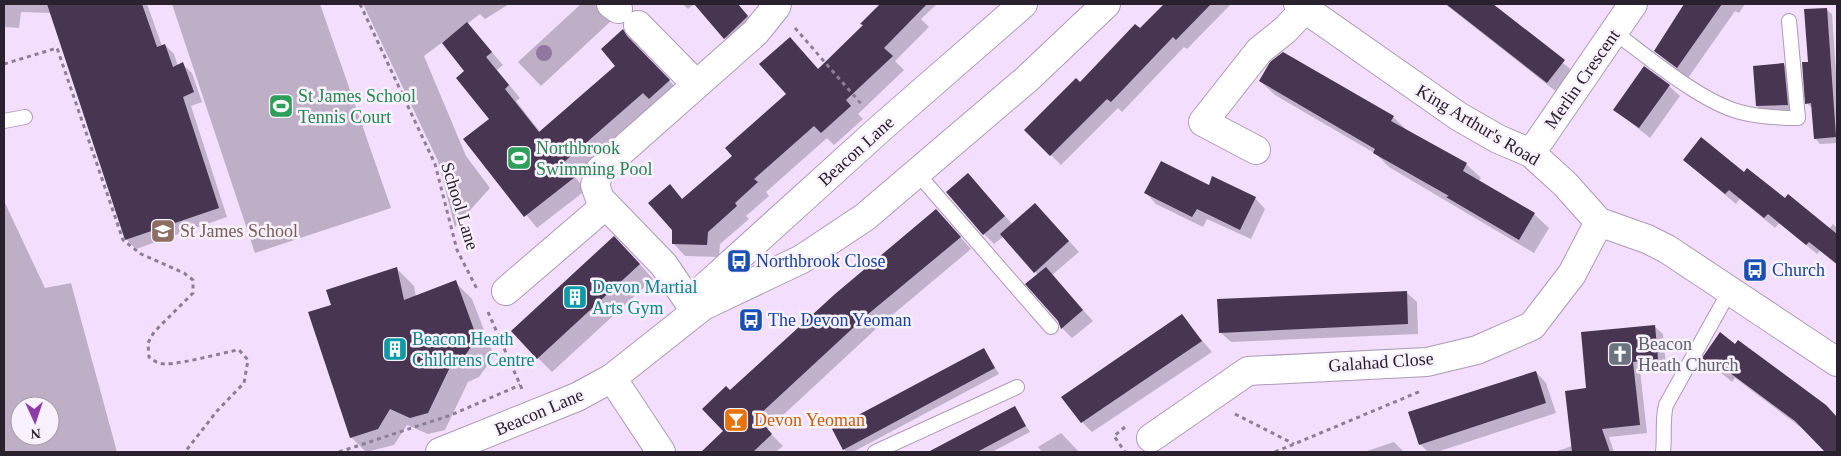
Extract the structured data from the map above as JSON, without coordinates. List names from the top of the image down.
{
  "streets": {
    "street": [
      "Merlin Crescent",
      "King Arthur's Road",
      "Beacon Lane",
      "Galahad Close"
    ],
    "path": ["School Lane"]
  },
  "crossings": [
    ["Merlin Crescent", "King Arthur's Road"],
    ["King Arthur's Road", "Galahad Close"]
  ],
  "places": {
    "sports": ["St James School Tennis Court", "Northbrook Swimming Pool"],
    "school or university": ["St James School"],
    "bus stop": ["Northbrook Close", "Church", "The Devon Yeoman"],
    "building": ["Devon Martial Arts Gym", "Beacon Heath Childrens Centre"],
    "church": ["Beacon Heath Church"],
    "bar": ["Devon Yeoman"]
  },
  "north": "bottom"
}
